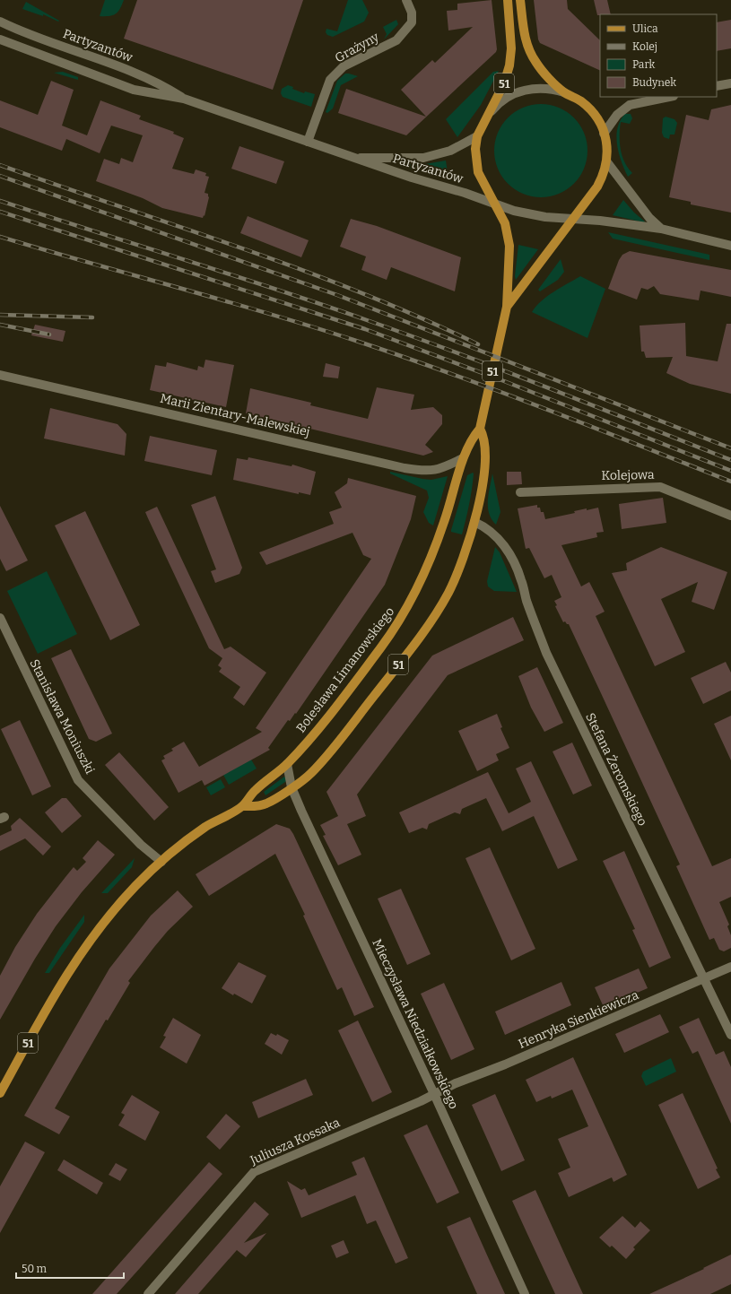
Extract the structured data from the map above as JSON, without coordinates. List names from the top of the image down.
{
  "streets": {
    "main road": ["51", "Bolesława Limanowskiego"],
    "street": [
      "Partyzantów",
      "Grażyny",
      "Marii Zientary-Malewskiej",
      "Kolejowa",
      "Stanisława Moniuszki",
      "Stefana Żeromskiego",
      "Henryka Sienkiewicza",
      "Mieczysława Niedziałkowskiego",
      "Juliusza Kossaka"
    ]
  },
  "crossings": [
    ["Partyzantów", "Grażyny"],
    ["Partyzantów", "51"],
    ["Partyzantów", "Bolesława Limanowskiego"],
    ["51", "Bolesława Limanowskiego"],
    ["Marii Zientary-Malewskiej", "Bolesława Limanowskiego"],
    ["Bolesława Limanowskiego", "Stanisława Moniuszki"],
    ["Bolesława Limanowskiego", "Stefana Żeromskiego"],
    ["Bolesława Limanowskiego", "Mieczysława Niedziałkowskiego"],
    ["Stefana Żeromskiego", "Henryka Sienkiewicza"],
    ["Henryka Sienkiewicza", "Mieczysława Niedziałkowskiego"],
    ["Henryka Sienkiewicza", "Juliusza Kossaka"],
    ["Mieczysława Niedziałkowskiego", "Juliusza Kossaka"]
  ],
  "legend": [
    "Ulica",
    "Kolej",
    "Park",
    "Budynek"
  ],
  "scale_bar": "50 m"
}
